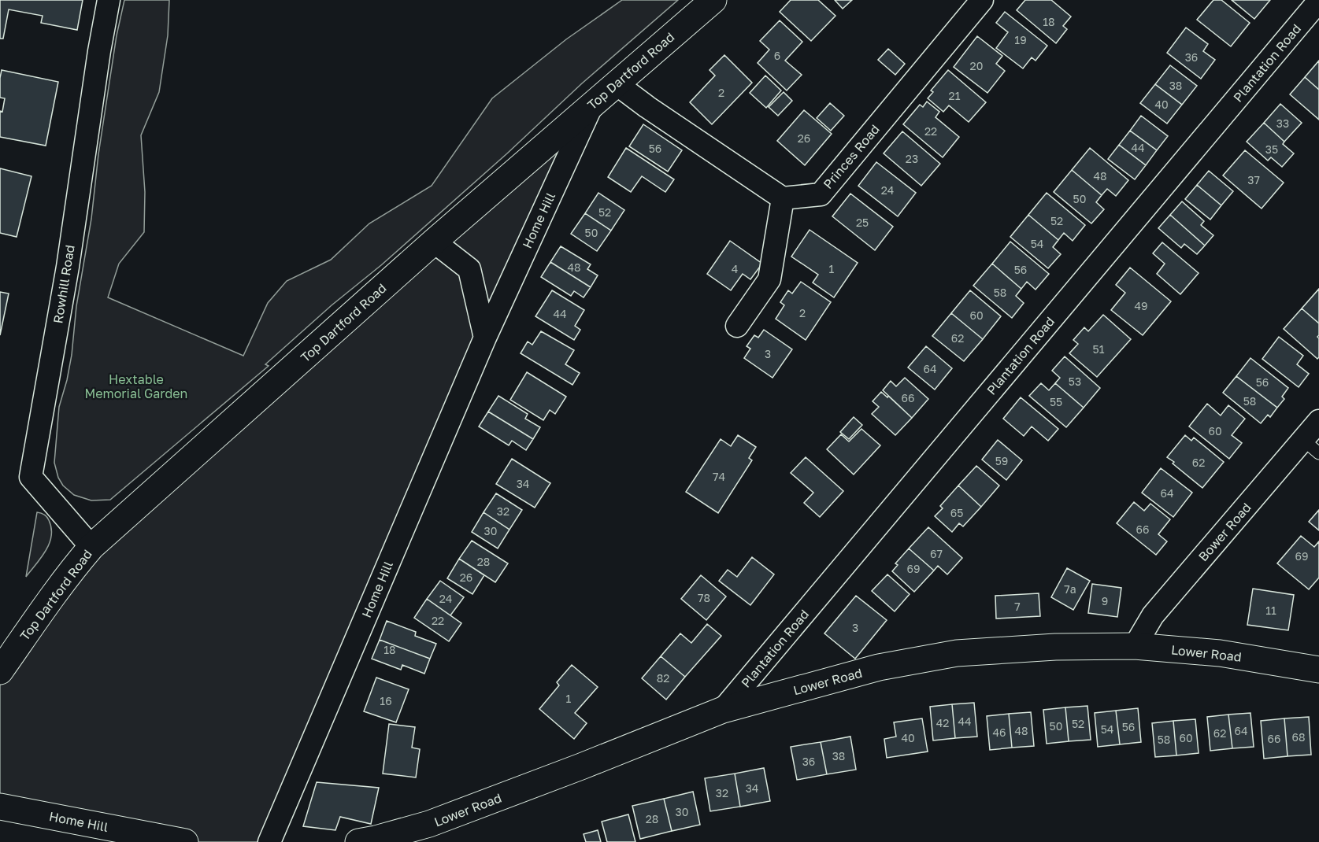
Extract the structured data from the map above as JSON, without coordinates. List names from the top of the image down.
{
  "streets": {
    "street": [
      "Plantation Road",
      "Top Dartford Road",
      "Princes Road",
      "Home Hill",
      "Rowhill Road",
      "Bower Road",
      "Lower Road"
    ]
  },
  "crossings": [
    ["Plantation Road", "Lower Road"],
    ["Top Dartford Road", "Home Hill"],
    ["Top Dartford Road", "Rowhill Road"],
    ["Bower Road", "Lower Road"]
  ],
  "parks": ["Hextable Memorial Garden"],
  "house_numbers": [
    "18",
    "19",
    "6",
    "36",
    "20",
    "38",
    "2",
    "21",
    "40",
    "33",
    "22",
    "26",
    "44",
    "56",
    "35",
    "23",
    "48",
    "37",
    "24",
    "50",
    "52",
    "52",
    "25",
    "50",
    "54",
    "48",
    "4",
    "1",
    "56",
    "58",
    "49",
    "2",
    "44",
    "60",
    "62",
    "51",
    "3",
    "64",
    "53",
    "56",
    "66",
    "58",
    "55",
    "60",
    "59",
    "62",
    "74",
    "34",
    "64",
    "32",
    "65",
    "66",
    "30",
    "67",
    "69",
    "28",
    "69",
    "26",
    "7a",
    "78",
    "24",
    "9",
    "7",
    "11",
    "22",
    "3",
    "18",
    "82",
    "1",
    "16",
    "44",
    "42",
    "52",
    "50",
    "56",
    "54",
    "48",
    "64",
    "46",
    "62",
    "68",
    "40",
    "60",
    "66",
    "58",
    "38",
    "36",
    "34",
    "32",
    "30",
    "28"
  ]
}
